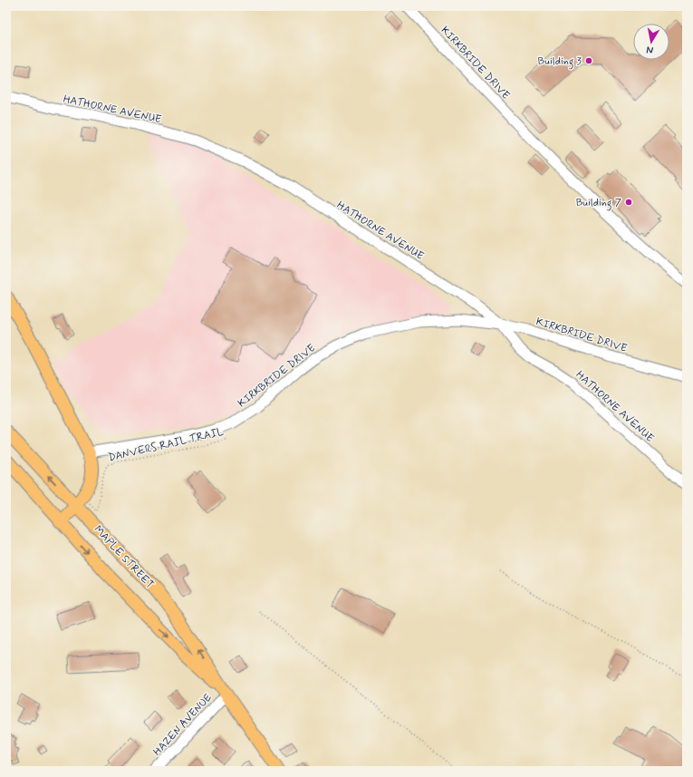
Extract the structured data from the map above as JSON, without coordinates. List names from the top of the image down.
{
  "streets": {
    "main road": ["MAPLE STREET"],
    "street": ["KIRKBRIDE DRIVE", "HATHORNE AVENUE", "HAZEN AVENUE"],
    "path": ["DANVERS RAIL TRAIL"]
  },
  "crossings": [
    ["KIRKBRIDE DRIVE", "HATHORNE AVENUE"],
    ["DANVERS RAIL TRAIL", "MAPLE STREET"],
    ["MAPLE STREET", "HAZEN AVENUE"]
  ],
  "places": ["Building 3", "Building 7"],
  "north": "bottom"
}
